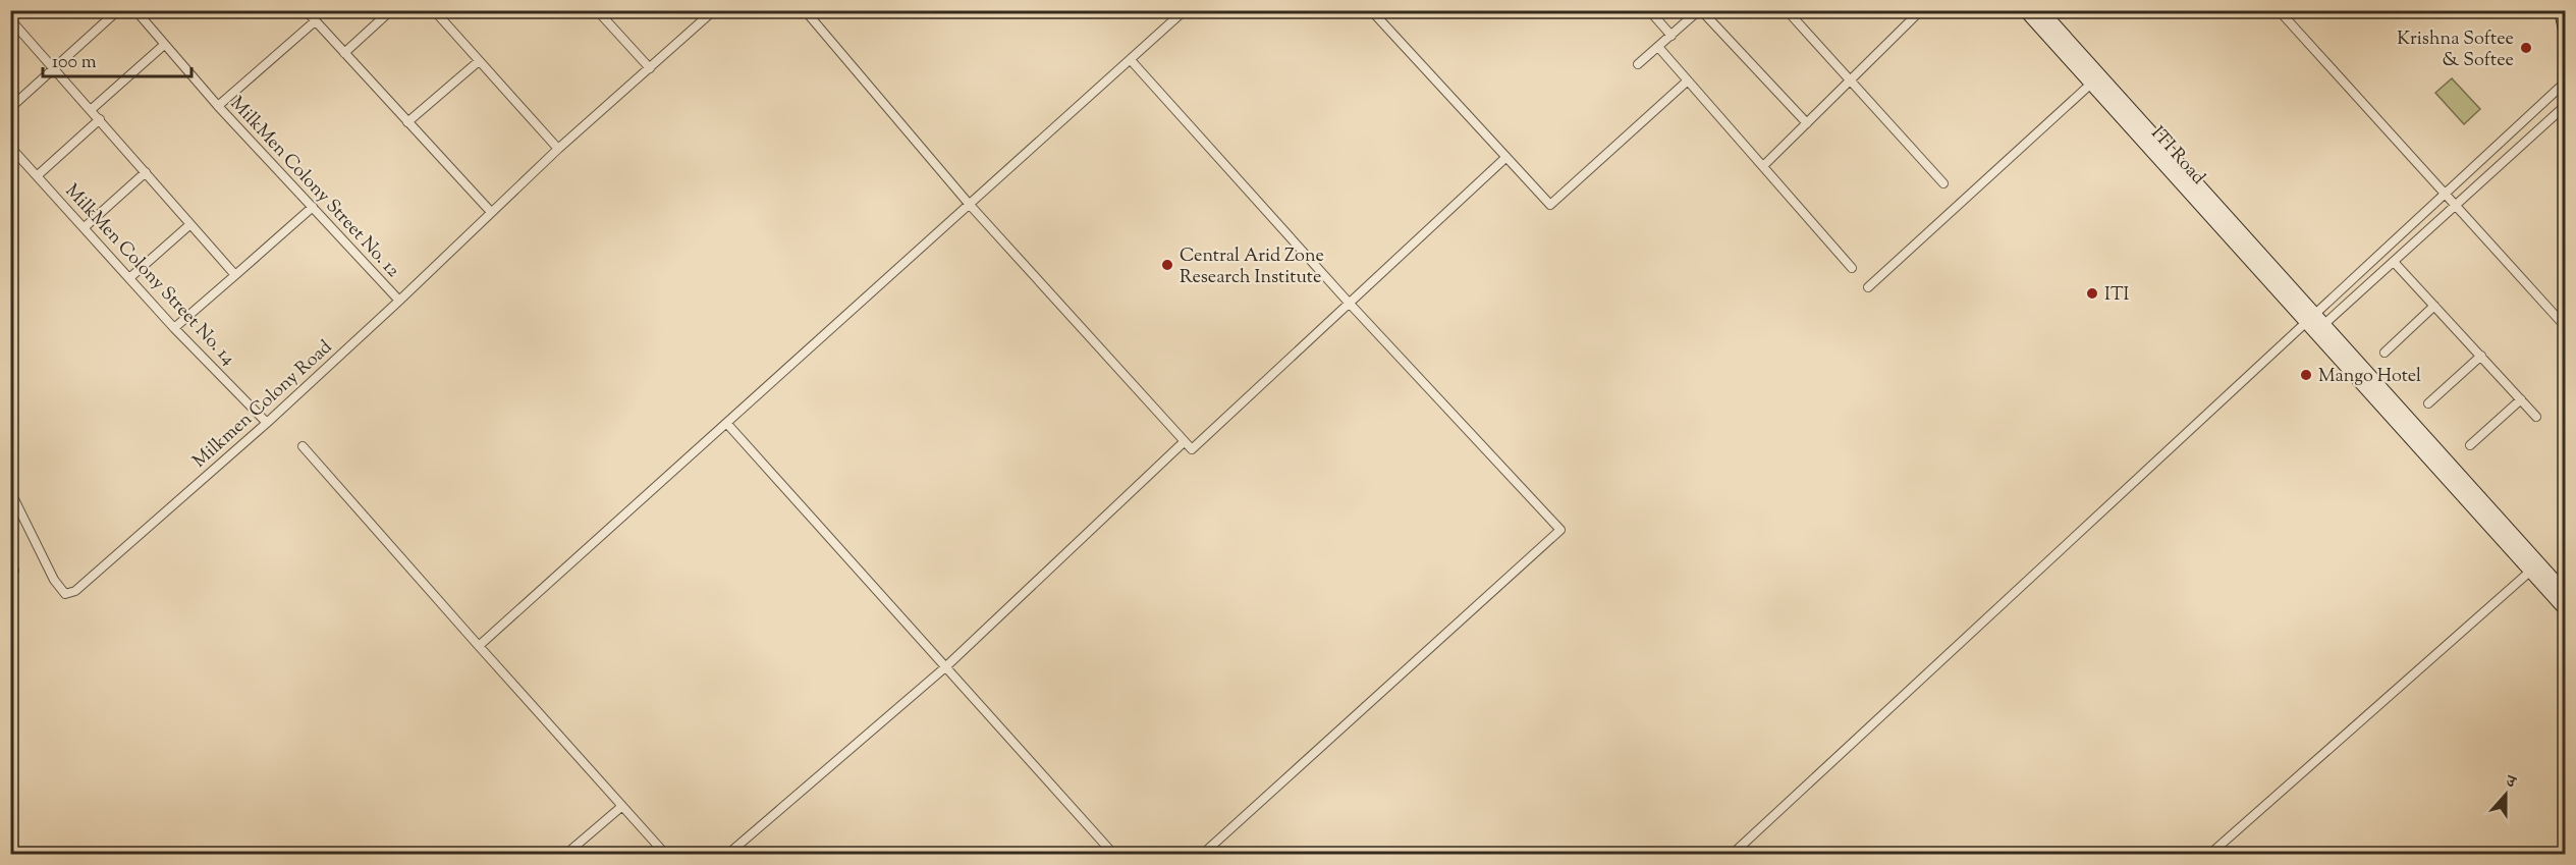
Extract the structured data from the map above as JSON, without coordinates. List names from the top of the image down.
{
  "streets": {
    "street": [
      "ITI Road",
      "MilkMen Colony Street No. 12",
      "MilkMen Colony Street No. 14",
      "Milkmen Colony Road"
    ]
  },
  "crossings": [
    ["MilkMen Colony Street No. 12", "Milkmen Colony Road"],
    ["MilkMen Colony Street No. 14", "Milkmen Colony Road"]
  ],
  "places": [
    "Krishna Softee & Softee",
    "Central Arid Zone Research Institute",
    "ITI",
    "Mango Hotel"
  ],
  "scale_bar": "100 m",
  "north": "top"
}
